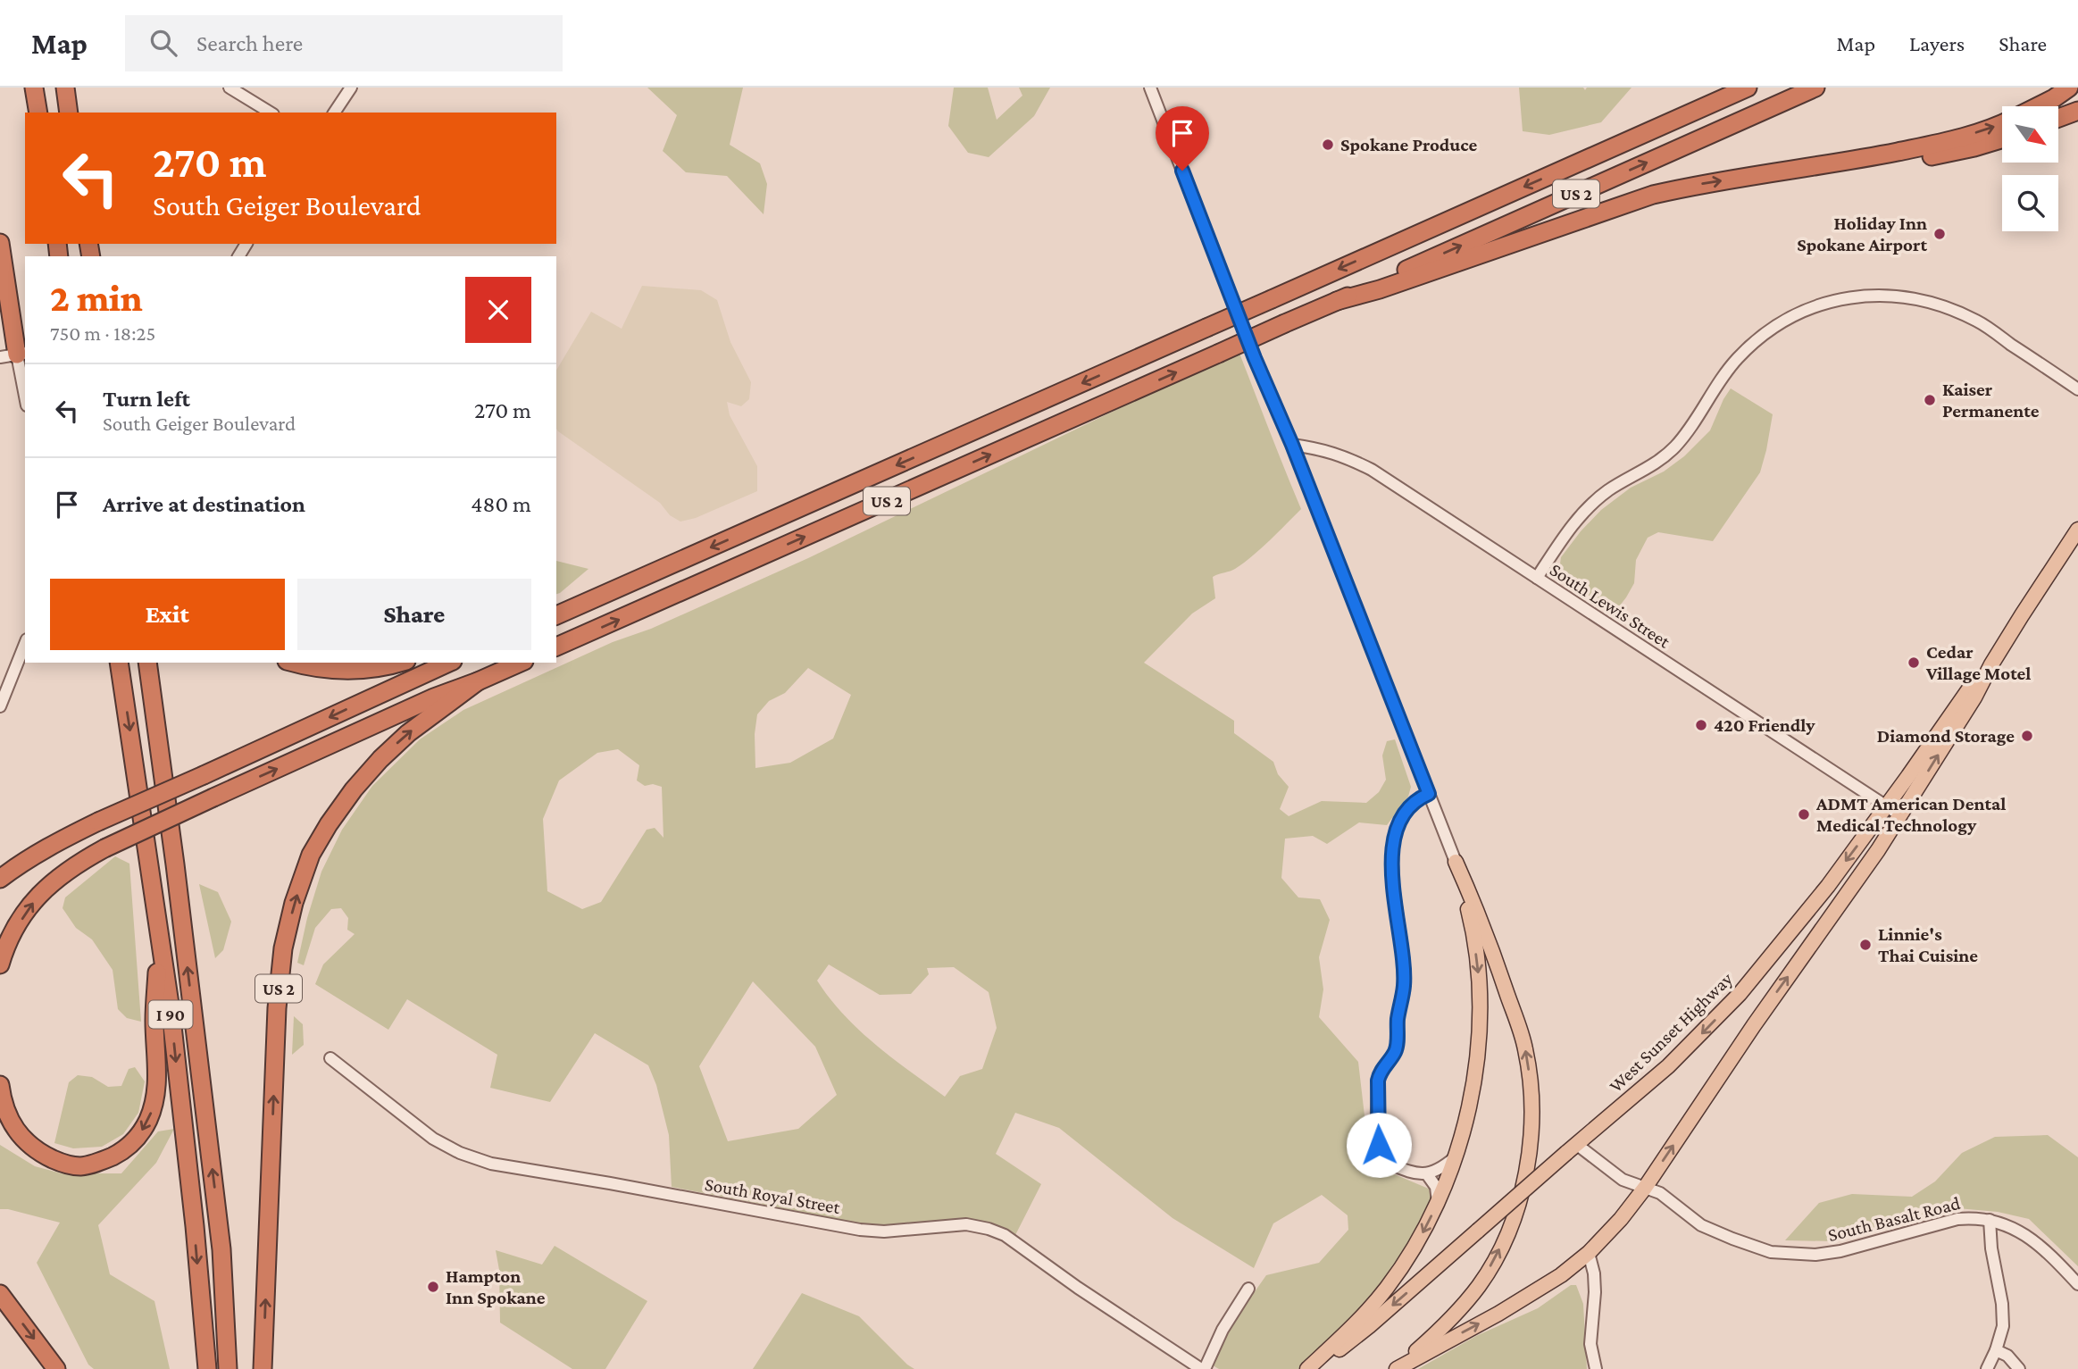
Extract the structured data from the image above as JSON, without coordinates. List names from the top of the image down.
{
  "streets": {
    "highway": ["US 2", "I 90"],
    "main road": ["West Sunset Highway"],
    "street": ["South Lewis Street", "South Royal Street", "South Basalt Road"]
  },
  "crossings": [
    ["South Lewis Street", "West Sunset Highway"],
    ["West Sunset Highway", "South Basalt Road"]
  ],
  "places": [
    "Spokane Produce",
    "Holiday Inn Spokane Airport",
    "Kaiser Permanente",
    "Cedar Village Motel",
    "420 Friendly",
    "Diamond Storage",
    "ADMT American Dental Medical Technology",
    "Linnie's Thai Cuisine",
    "Hampton Inn Spokane"
  ],
  "north": "bottom right",
  "page": {
    "header": "Map",
    "search": "Search here",
    "nav": ["Map", "Layers", "Share"],
    "turn": ["270 m", "South Geiger Boulevard"],
    "heading": ["2 min", "750 m · 18:25"],
    "list": [
      {
        "name": "Turn left",
        "note": "South Geiger Boulevard",
        "value": "270 m"
      },
      {
        "name": "Arrive at destination",
        "value": "480 m"
      }
    ],
    "buttons": ["Exit", "Share"]
  }
}
